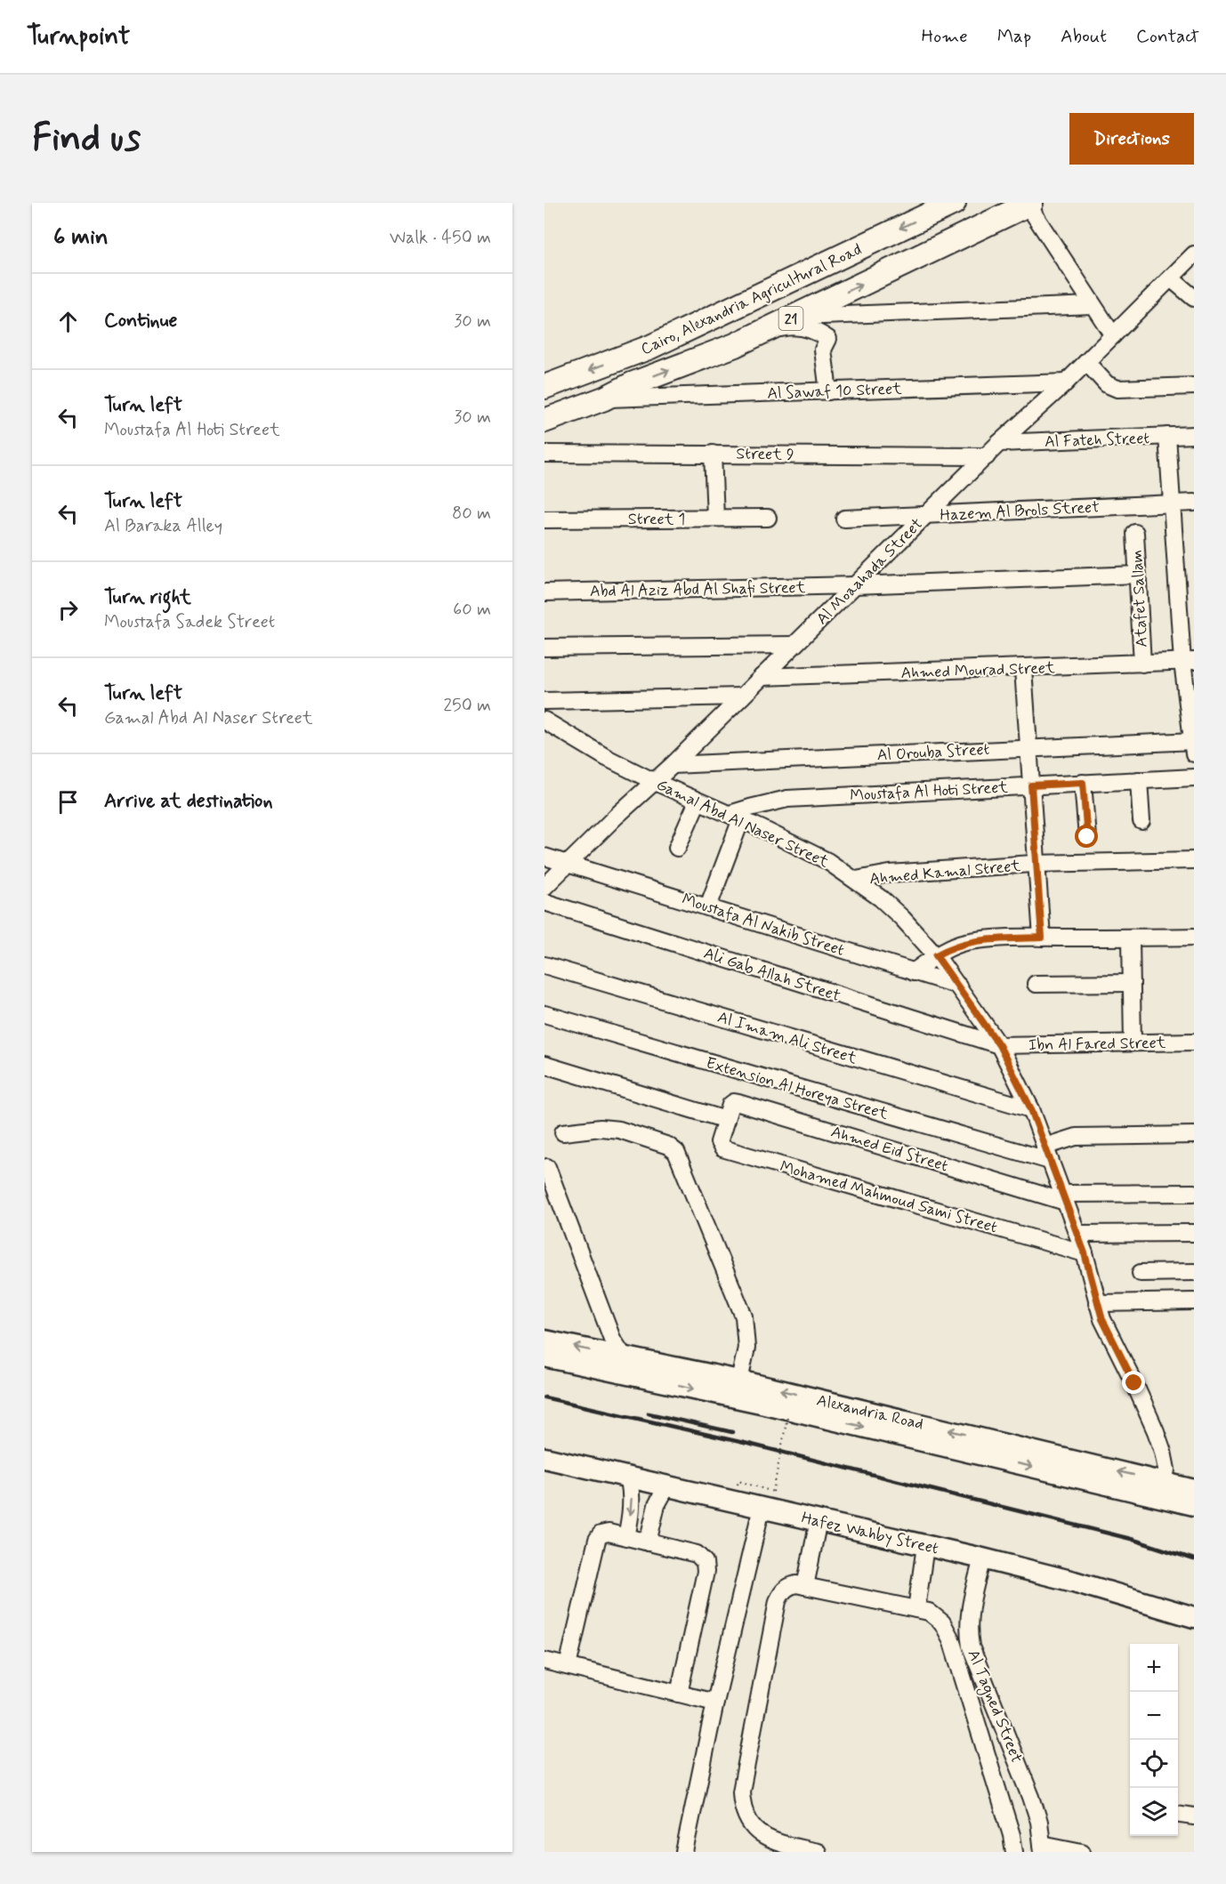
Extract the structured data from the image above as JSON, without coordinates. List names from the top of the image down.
{
  "streets": {
    "highway": ["Cairo, Alexandria Agricultural Road", "21"],
    "main road": ["Alexandria Road", "Hafez Wahby Street"],
    "street": [
      "Al Sawaf 10 Street",
      "Al Fateh Street",
      "Street 9",
      "Hazem Al Brols Street",
      "Street 1",
      "Al Moaahada Street",
      "Abd Al Aziz Abd Al Shafi Street",
      "Atafet Sallam",
      "Ahmed Mourad Street",
      "Al Orouba Street",
      "Moustafa Al Hoti Street",
      "Gamal Abd Al Naser Street",
      "Ahmed Kamal Street",
      "Moustafa Al Nakib Street",
      "Ali Gab Allah Street",
      "Al Imam Ali Street",
      "Ibn Al Fared Street",
      "Extension Al Horeya Street",
      "Ahmed Eid Street",
      "Mohamed Mahmoud Sami Street",
      "Al Tagned Street"
    ]
  },
  "crossings": [
    ["Cairo, Alexandria Agricultural Road", "Al Sawaf 10 Street"],
    ["Al Sawaf 10 Street", "Al Moaahada Street"],
    ["Al Fateh Street", "Al Moaahada Street"],
    ["Street 9", "Al Moaahada Street"],
    ["Hazem Al Brols Street", "Al Moaahada Street"],
    ["Al Moaahada Street", "Abd Al Aziz Abd Al Shafi Street"],
    ["Al Moaahada Street", "Ahmed Mourad Street"],
    ["Al Moaahada Street", "Al Orouba Street"],
    ["Al Moaahada Street", "Gamal Abd Al Naser Street"],
    ["Al Moaahada Street", "Moustafa Al Nakib Street"],
    ["Abd Al Aziz Abd Al Shafi Street", "Atafet Sallam"],
    ["Atafet Sallam", "Ahmed Mourad Street"],
    ["Moustafa Al Hoti Street", "Gamal Abd Al Naser Street"],
    ["Gamal Abd Al Naser Street", "Ahmed Kamal Street"],
    ["Gamal Abd Al Naser Street", "Moustafa Al Nakib Street"],
    ["Gamal Abd Al Naser Street", "Ali Gab Allah Street"],
    ["Gamal Abd Al Naser Street", "Al Imam Ali Street"],
    ["Gamal Abd Al Naser Street", "Ibn Al Fared Street"],
    ["Gamal Abd Al Naser Street", "Extension Al Horeya Street"],
    ["Gamal Abd Al Naser Street", "Ahmed Eid Street"],
    ["Gamal Abd Al Naser Street", "Mohamed Mahmoud Sami Street"],
    ["Gamal Abd Al Naser Street", "Alexandria Road"],
    ["Ali Gab Allah Street", "Ibn Al Fared Street"],
    ["Ahmed Eid Street", "Mohamed Mahmoud Sami Street"],
    ["Hafez Wahby Street", "Al Tagned Street"]
  ],
  "page": {
    "header": "Turnpoint",
    "nav": [
      "Home",
      "Map",
      "About",
      "Contact"
    ],
    "buttons": "Directions",
    "title": "Find us",
    "heading": ["6 min", "Walk · 450 m"],
    "list": [
      ["Continue", "30 m"],
      ["Turn left", "Moustafa Al Hoti Street", "30 m"],
      ["Turn left", "Al Baraka Alley", "80 m"],
      ["Turn right", "Moustafa Sadek Street", "60 m"],
      ["Turn left", "Gamal Abd Al Naser Street", "250 m"],
      "Arrive at destination"
    ],
    "map_buttons": ["+", "−"]
  }
}
